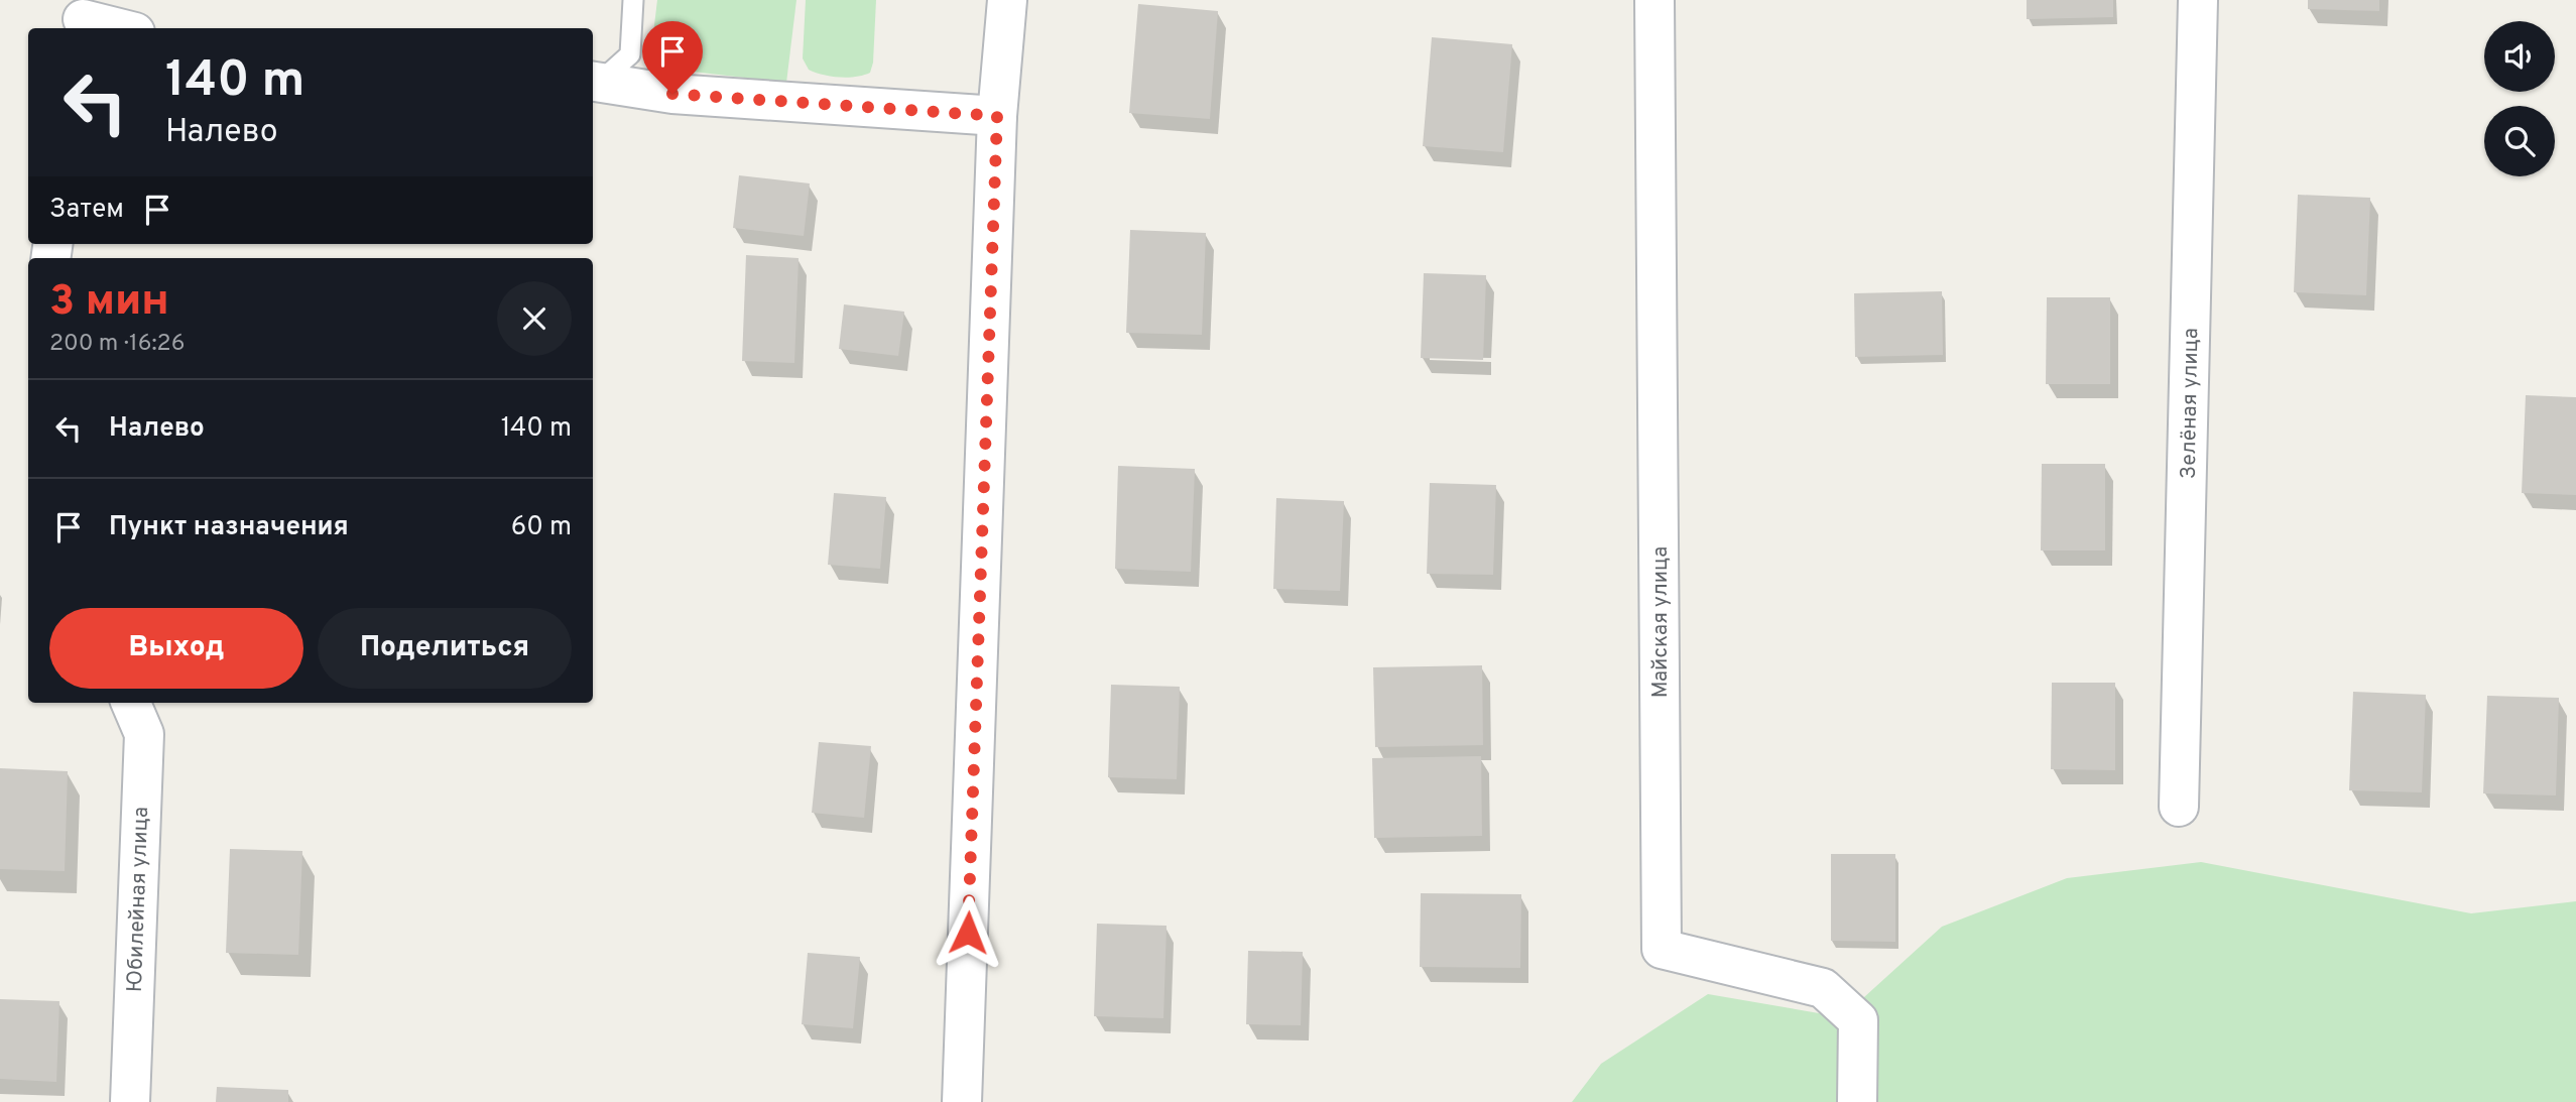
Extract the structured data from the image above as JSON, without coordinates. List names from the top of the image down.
{
  "streets": {
    "street": ["Зелёная улица", "Майская улица", "Юбилейная улица"]
  },
  "page": {
    "turn": ["140 m", "Налево"],
    "then": "Затем",
    "heading": ["3 мин", "200 m · 16:26"],
    "list": [
      {
        "name": "Налево",
        "value": "140 m"
      },
      {
        "name": "Пункт назначения",
        "value": "60 m"
      }
    ],
    "buttons": ["Выход", "Поделиться"]
  }
}
